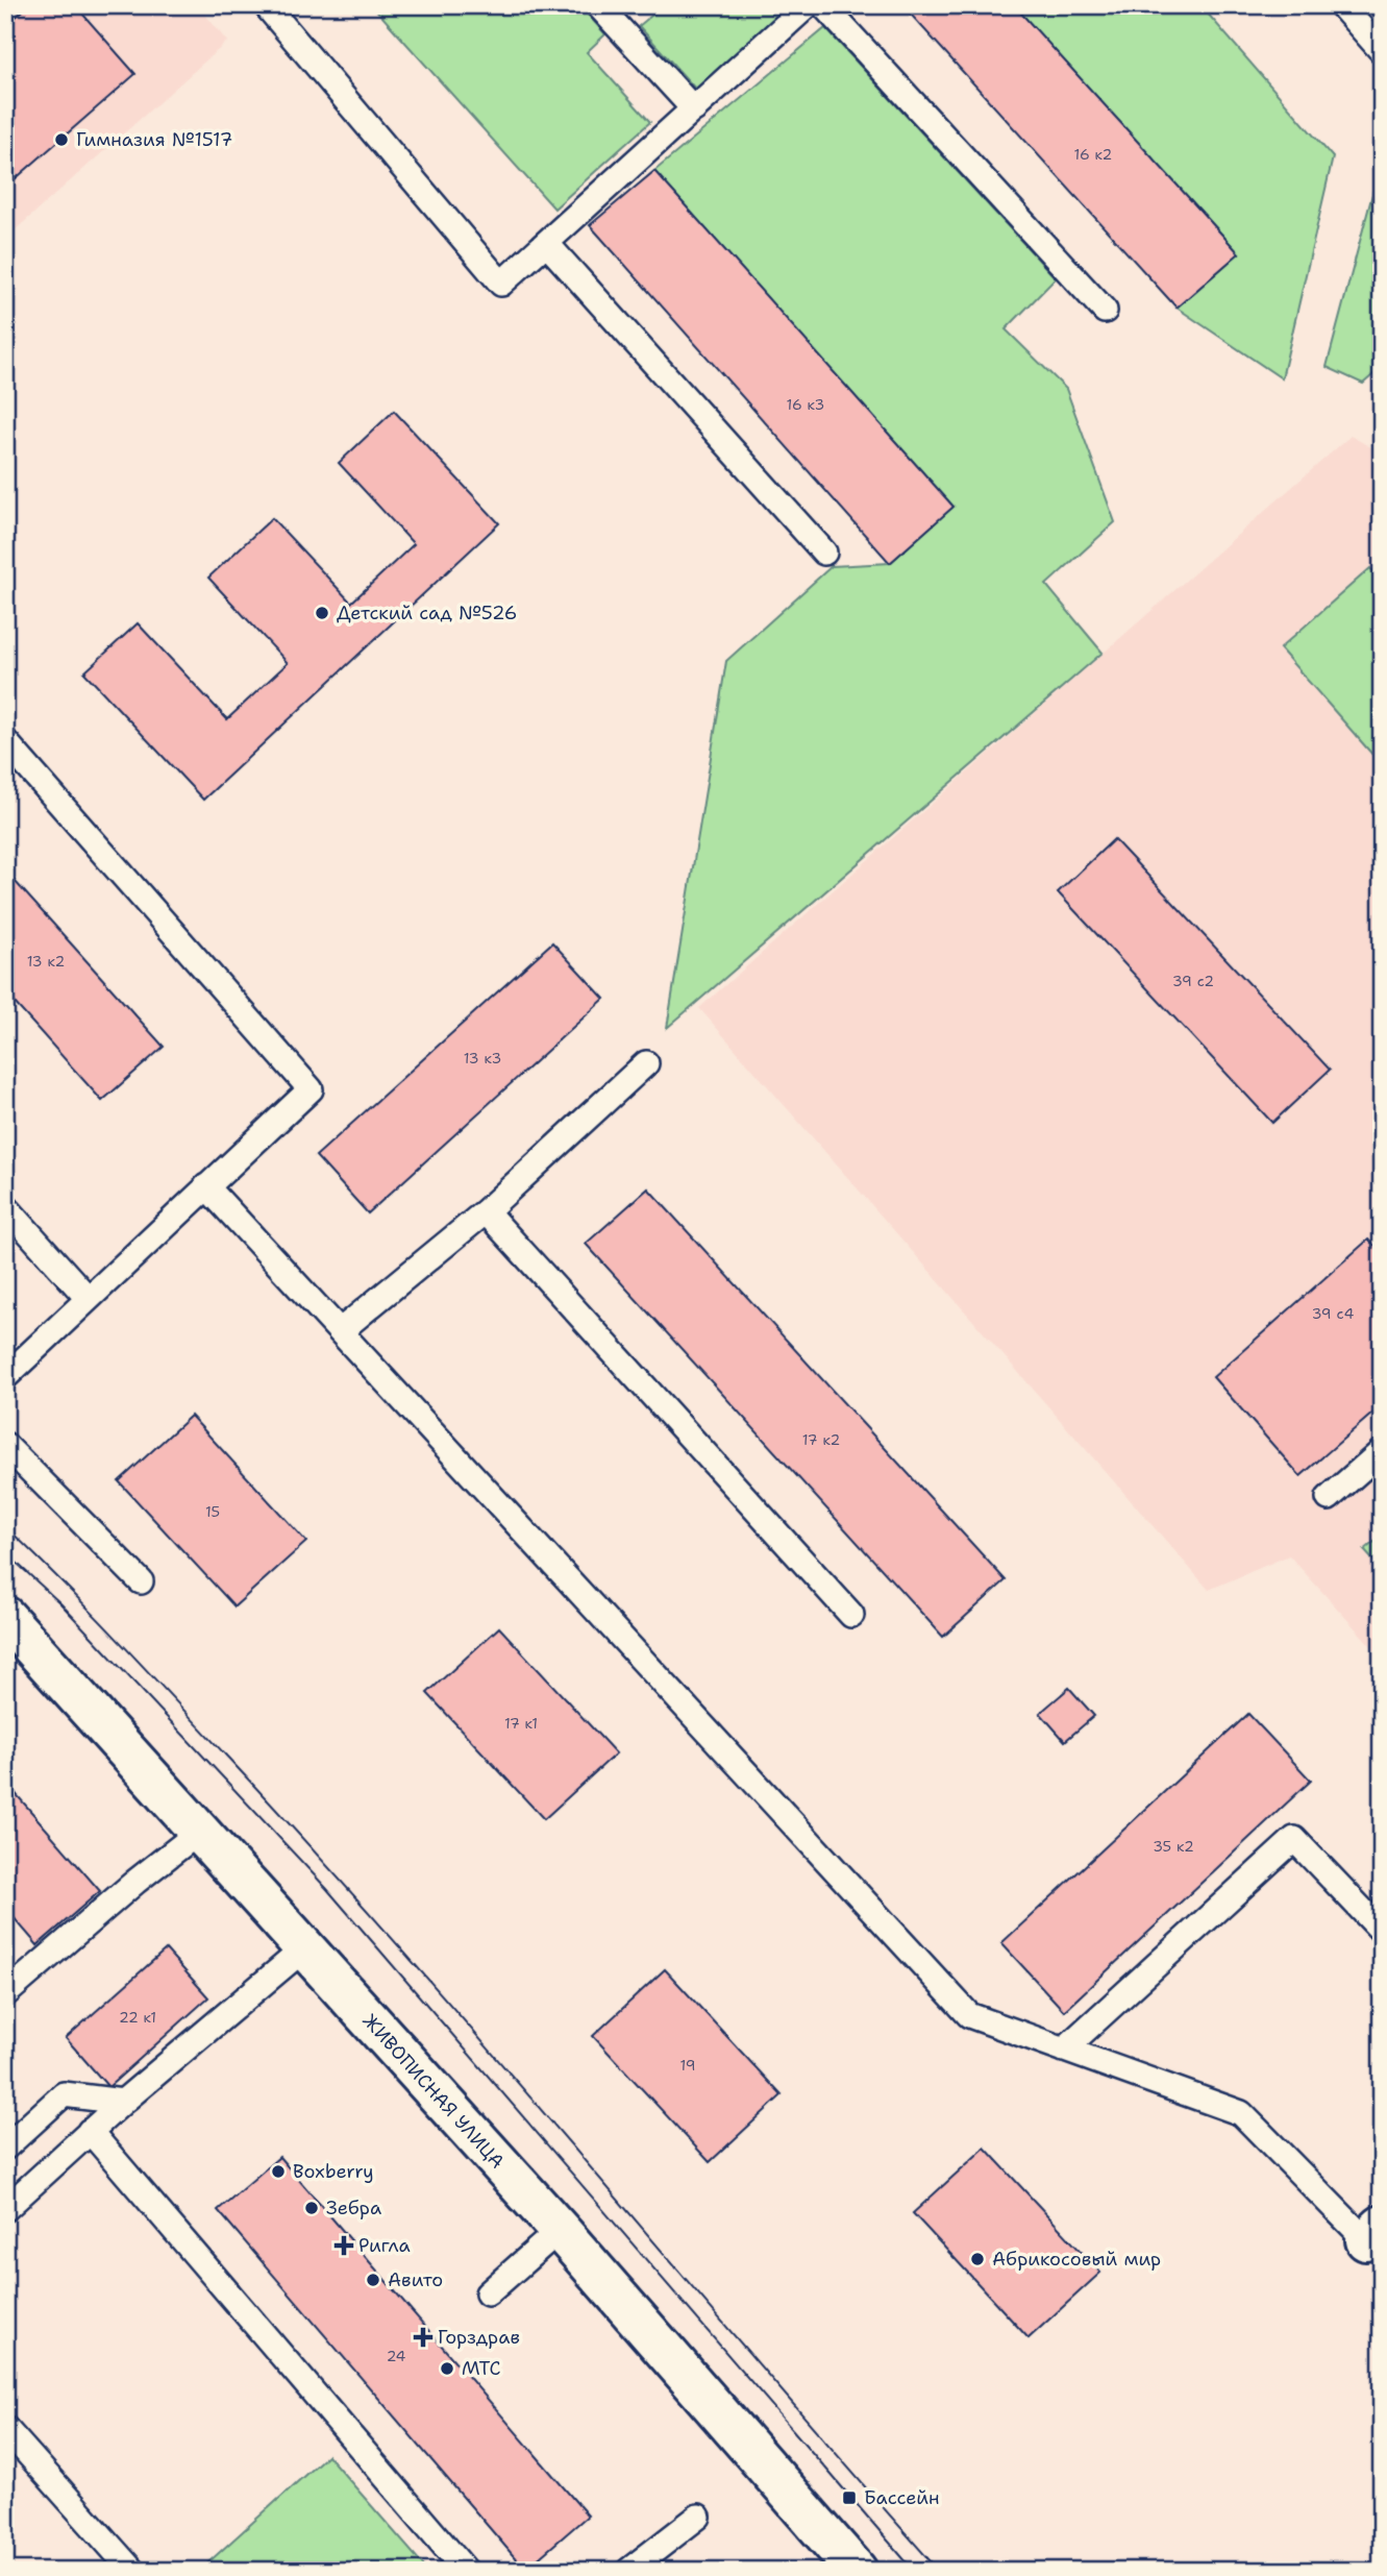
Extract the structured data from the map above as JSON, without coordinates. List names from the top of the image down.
{
  "streets": {
    "street": ["ЖИВОПИСНАЯ УЛИЦА"]
  },
  "places": {
    "other": [
      "Гимназия №1517",
      "Детский сад №526",
      "Boxberry",
      "Зебра",
      "Абрикосовый мир",
      "Авито",
      "МТС"
    ],
    "health": ["Ригла", "Горздрав"],
    "transit": ["Бассейн"]
  },
  "house_numbers": [
    "16 к2",
    "16 к3",
    "13 к2",
    "39 с2",
    "13 к3",
    "39 с4",
    "17 к2",
    "15",
    "17 к1",
    "35 к2",
    "22 к1",
    "19",
    "24"
  ]
}
